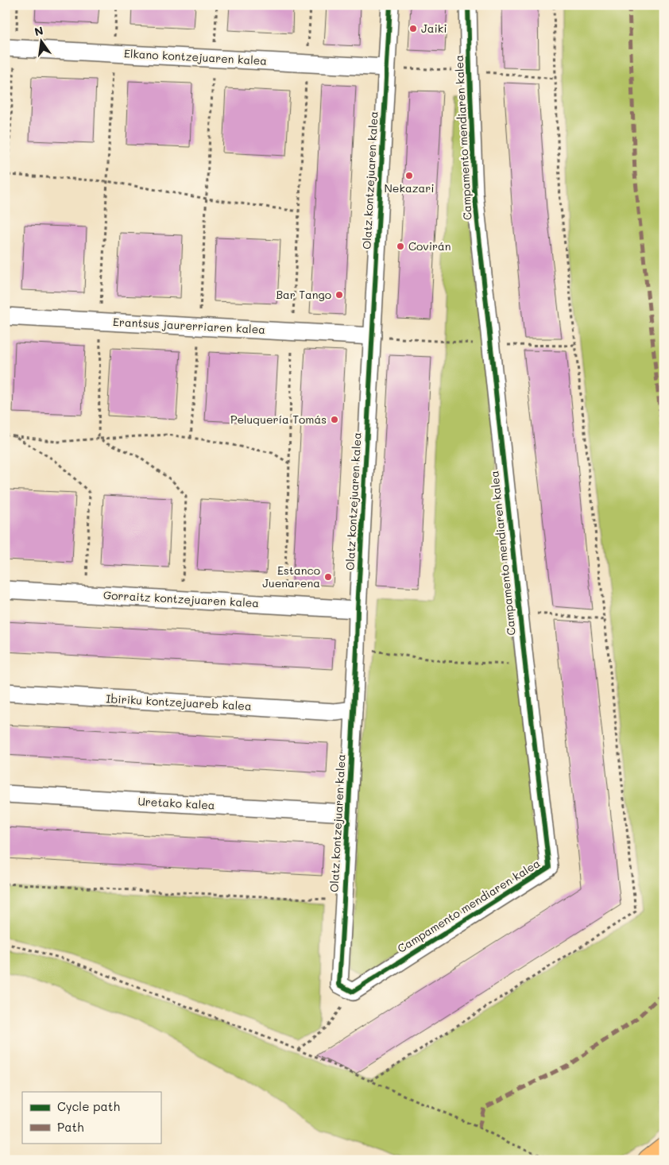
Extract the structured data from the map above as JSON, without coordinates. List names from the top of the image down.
{
  "streets": {
    "street": [
      "Elkano kontzejuaren kalea",
      "Campamento mendiaren kalea",
      "Olatz kontzejuaren kalea",
      "Erantsus jaurerriaren kalea",
      "Gorraitz kontzejuaren kalea",
      "Ibiriku kontzejuareb kalea",
      "Uretako kalea"
    ]
  },
  "crossings": [
    ["Elkano kontzejuaren kalea", "Olatz kontzejuaren kalea"],
    ["Campamento mendiaren kalea", "Olatz kontzejuaren kalea"],
    ["Olatz kontzejuaren kalea", "Erantsus jaurerriaren kalea"],
    ["Olatz kontzejuaren kalea", "Gorraitz kontzejuaren kalea"],
    ["Olatz kontzejuaren kalea", "Ibiriku kontzejuareb kalea"],
    ["Olatz kontzejuaren kalea", "Uretako kalea"]
  ],
  "places": [
    "Jaiki",
    "Nekazari",
    "Covirán",
    "Bar Tango",
    "Peluquería Tomás",
    "Estanco Juenarena"
  ],
  "legend": ["Cycle path", "Path"],
  "north": "top"
}
